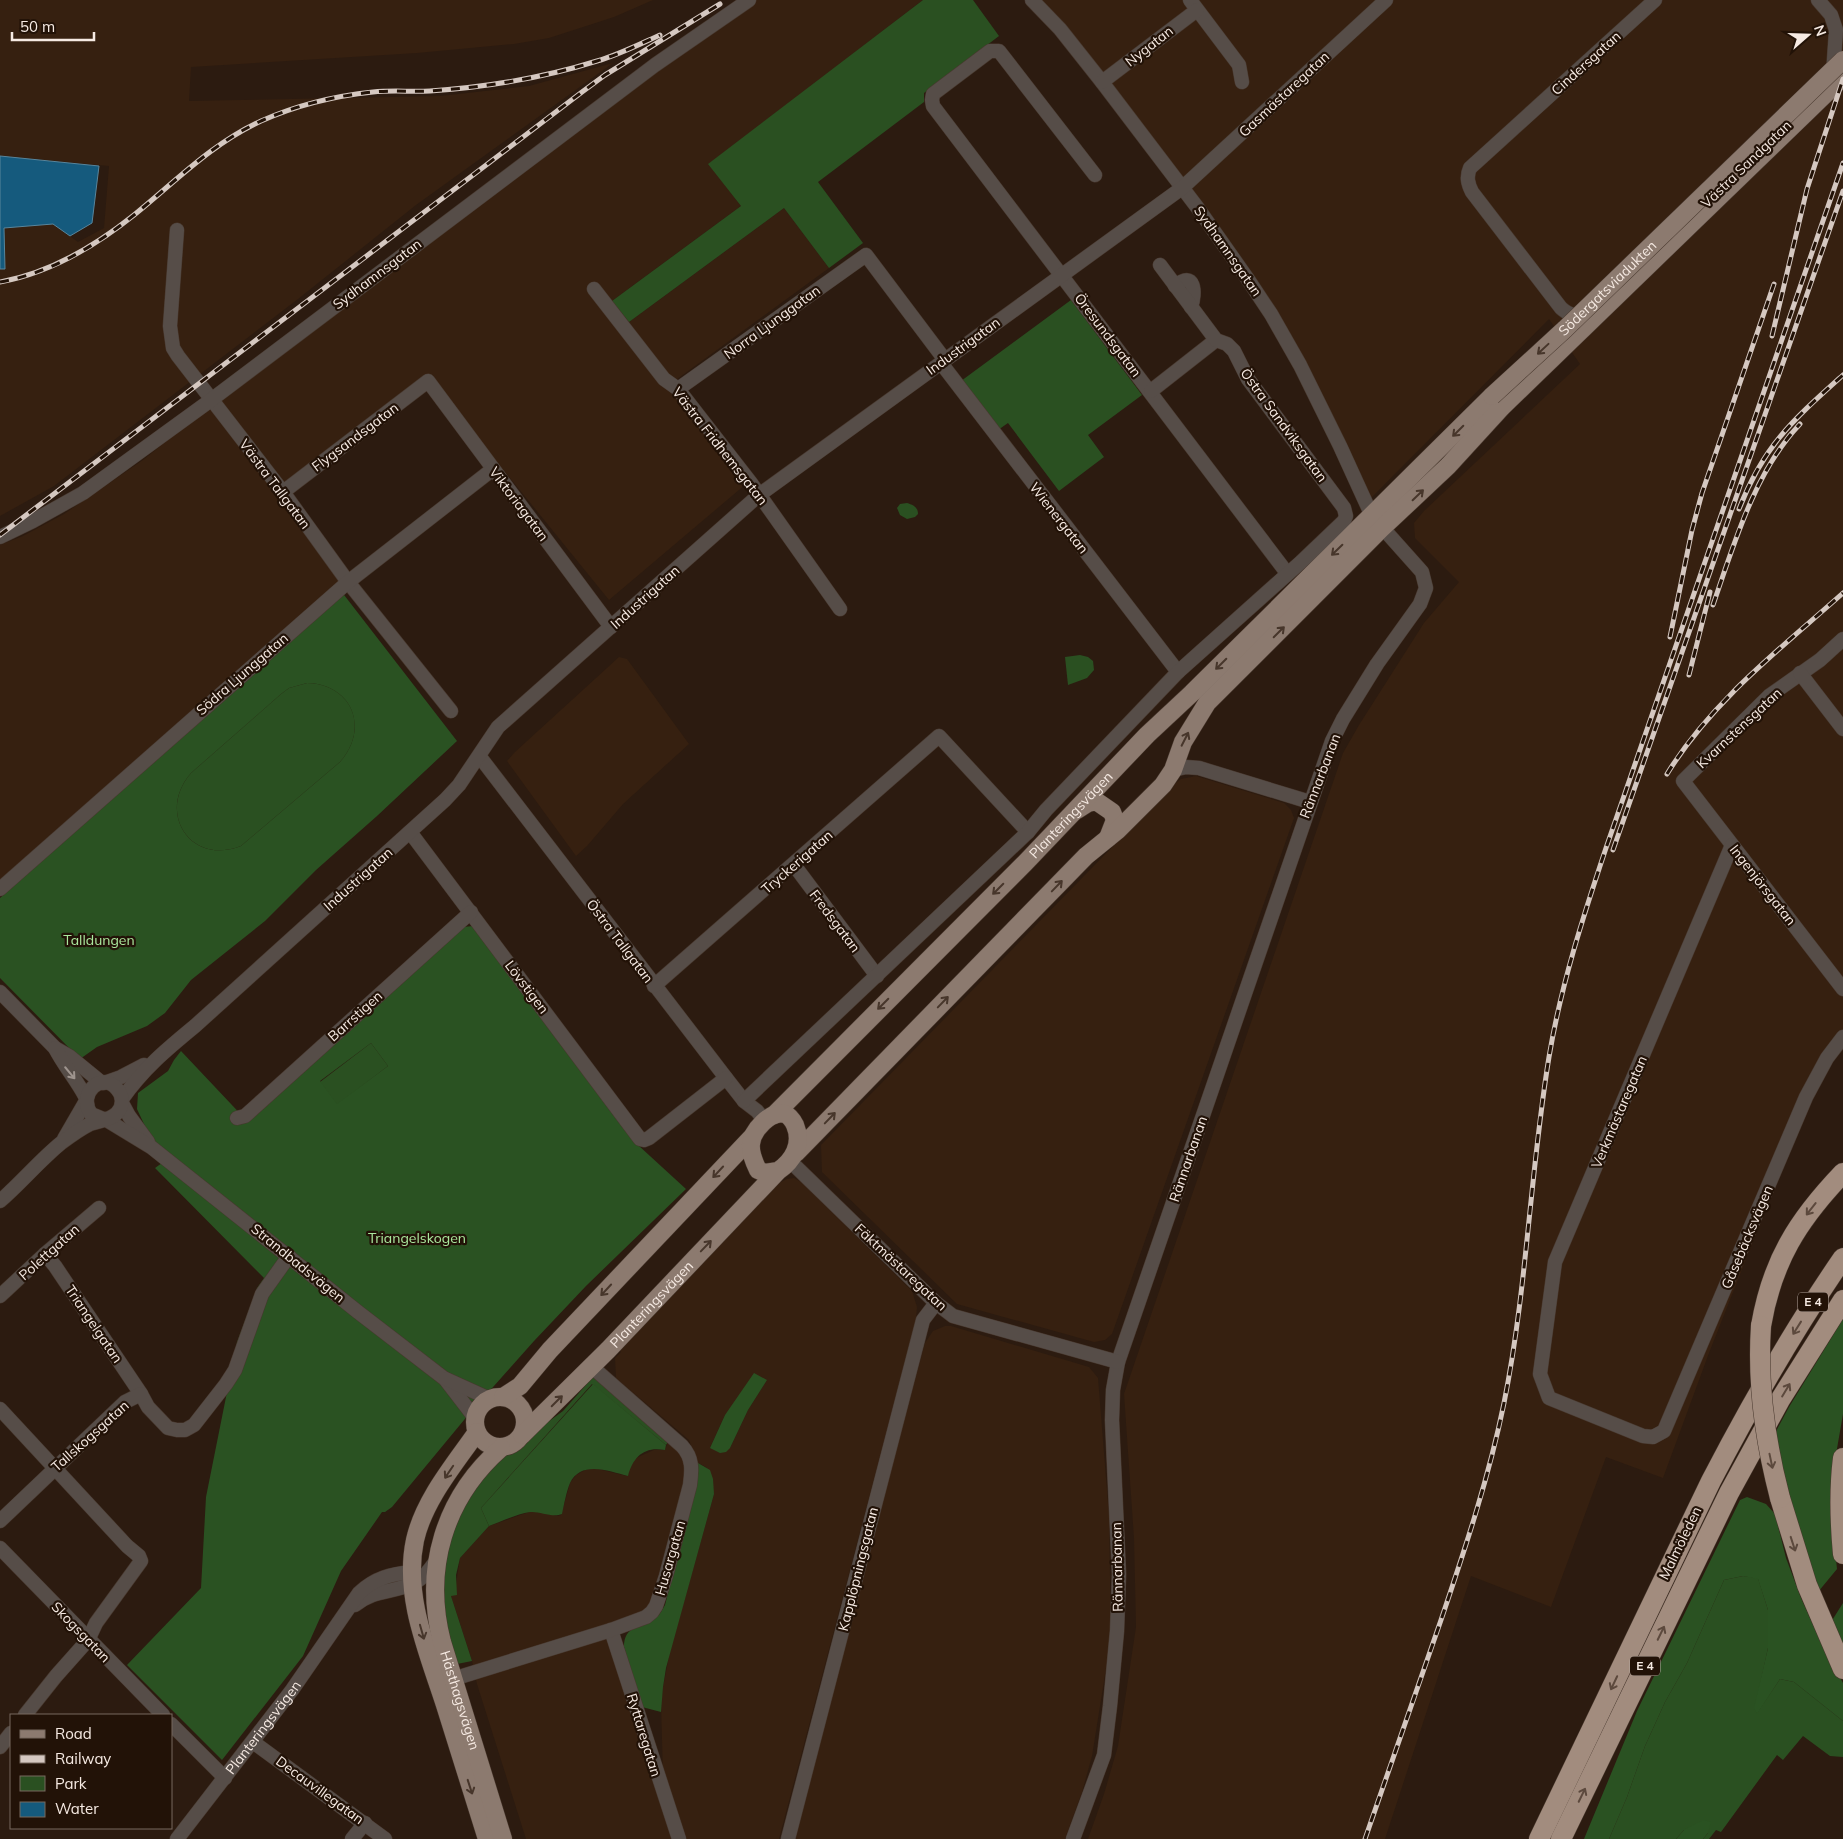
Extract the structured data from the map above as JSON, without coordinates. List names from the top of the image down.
{
  "streets": {
    "highway": ["E 4", "Malmöleden"],
    "main road": ["Södergatsviadukten", "Planteringsvägen", "Hästhagsvägen"],
    "street": [
      "Nygatan",
      "Cindersgatan",
      "Gasmästaregatan",
      "Västra Sandgatan",
      "Sydhamnsgatan",
      "Norra Ljunggatan",
      "Öresundsgatan",
      "Industrigatan",
      "Östra Sandviksgatan",
      "Flygsandsgatan",
      "Västra Fridhemsgatan",
      "Västra Tallgatan",
      "Viktoriagatan",
      "Wienergatan",
      "Södra Ljunggatan",
      "Kvarnstensgatan",
      "Rännarbanan",
      "Tryckerigatan",
      "Ingenjörsgatan",
      "Fredsgatan",
      "Östra Tallgatan",
      "Lövstigen",
      "Barrstigen",
      "Verkmästaregatan",
      "Gåsebäcksvägen",
      "Polettgatan",
      "Strandbadsvägen",
      "Fäktmästaregatan",
      "Triangelgatan",
      "Tallskogsgatan",
      "Husargatan",
      "Kapplöpningsgatan",
      "Skogsgatan",
      "Ryttaregatan",
      "Decauvillegatan"
    ]
  },
  "crossings": [
    ["Nygatan", "Sydhamnsgatan"],
    ["Cindersgatan", "Västra Sandgatan"],
    ["Gasmästaregatan", "Sydhamnsgatan"],
    ["Gasmästaregatan", "Industrigatan"],
    ["Sydhamnsgatan", "Södergatsviadukten"],
    ["Sydhamnsgatan", "Industrigatan"],
    ["Sydhamnsgatan", "Västra Tallgatan"],
    ["Sydhamnsgatan", "Rännarbanan"],
    ["Sydhamnsgatan", "Planteringsvägen"],
    ["Södergatsviadukten", "Rännarbanan"],
    ["Södergatsviadukten", "Planteringsvägen"],
    ["Norra Ljunggatan", "Västra Fridhemsgatan"],
    ["Norra Ljunggatan", "Wienergatan"],
    ["Öresundsgatan", "Industrigatan"],
    ["Öresundsgatan", "Planteringsvägen"],
    ["Industrigatan", "Västra Fridhemsgatan"],
    ["Industrigatan", "Viktoriagatan"],
    ["Industrigatan", "Wienergatan"],
    ["Industrigatan", "Östra Tallgatan"],
    ["Industrigatan", "Lövstigen"],
    ["Industrigatan", "Strandbadsvägen"],
    ["Östra Sandviksgatan", "Planteringsvägen"],
    ["Flygsandsgatan", "Västra Tallgatan"],
    ["Flygsandsgatan", "Viktoriagatan"],
    ["Västra Tallgatan", "Södra Ljunggatan"],
    ["Viktoriagatan", "Södra Ljunggatan"],
    ["Wienergatan", "Planteringsvägen"],
    ["Kvarnstensgatan", "Ingenjörsgatan"],
    ["Rännarbanan", "Planteringsvägen"],
    ["Rännarbanan", "Fäktmästaregatan"],
    ["Planteringsvägen", "Tryckerigatan"],
    ["Planteringsvägen", "Fredsgatan"],
    ["Planteringsvägen", "Östra Tallgatan"],
    ["Planteringsvägen", "Strandbadsvägen"],
    ["Planteringsvägen", "Fäktmästaregatan"],
    ["Planteringsvägen", "Husargatan"],
    ["Planteringsvägen", "Hästhagsvägen"],
    ["Planteringsvägen", "Decauvillegatan"],
    ["Tryckerigatan", "Fredsgatan"],
    ["Tryckerigatan", "Östra Tallgatan"],
    ["Ingenjörsgatan", "Verkmästaregatan"],
    ["Östra Tallgatan", "Lövstigen"],
    ["Östra Tallgatan", "Fäktmästaregatan"],
    ["Lövstigen", "Barrstigen"],
    ["Verkmästaregatan", "Gåsebäcksvägen"],
    ["Polettgatan", "Triangelgatan"],
    ["Strandbadsvägen", "Tallskogsgatan"],
    ["Fäktmästaregatan", "Kapplöpningsgatan"],
    ["Triangelgatan", "Tallskogsgatan"],
    ["Husargatan", "Hästhagsvägen"],
    ["Husargatan", "Ryttaregatan"]
  ],
  "parks": ["Talldungen", "Triangelskogen"],
  "legend": [
    "Road",
    "Railway",
    "Park",
    "Water"
  ],
  "scale_bar": "50 m",
  "north": "right"
}
